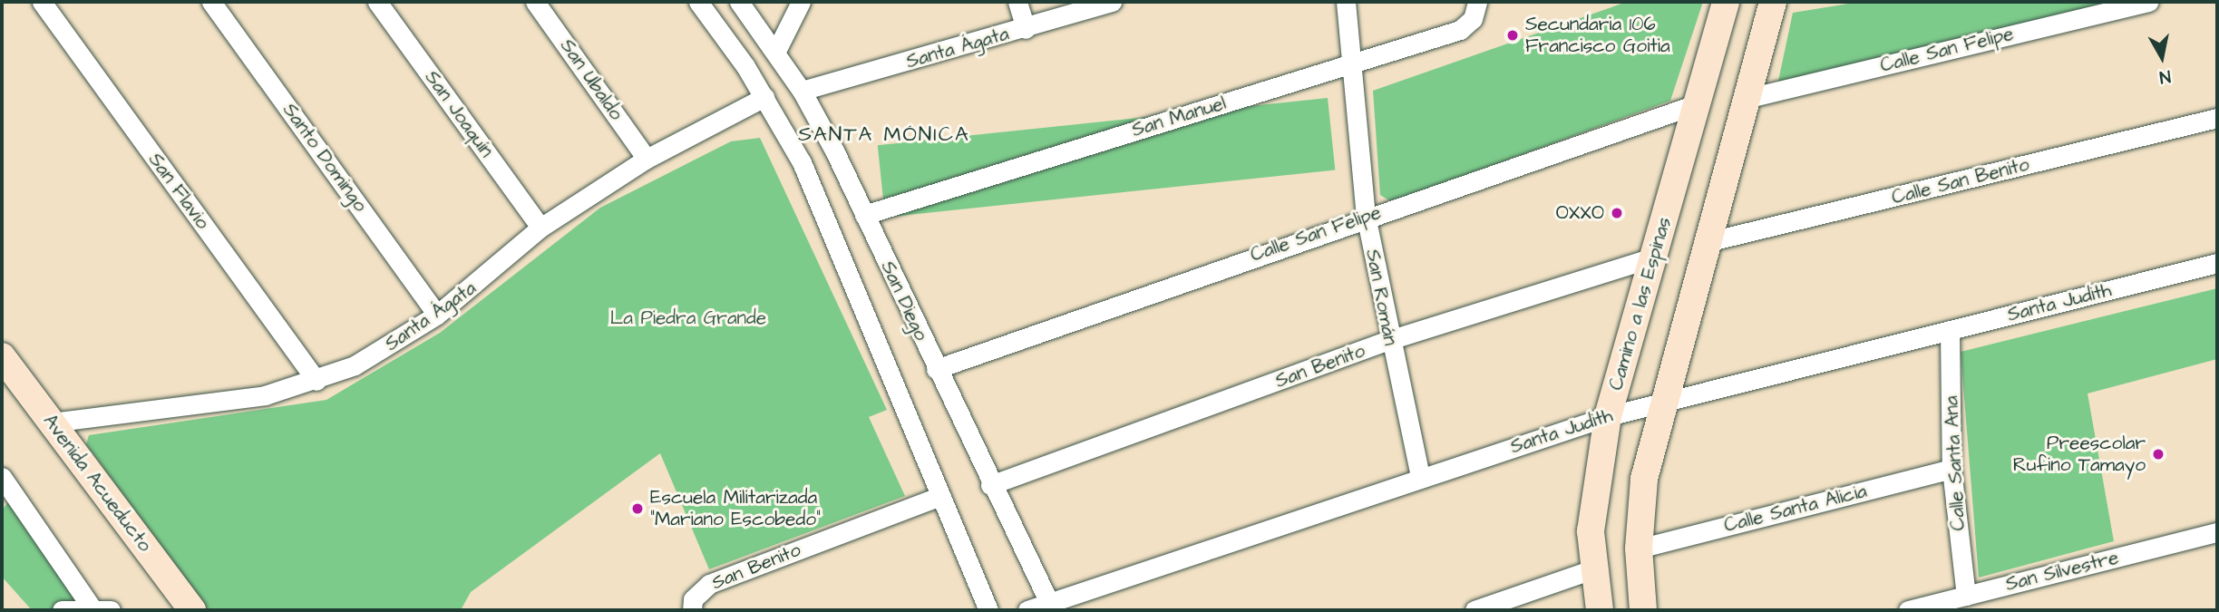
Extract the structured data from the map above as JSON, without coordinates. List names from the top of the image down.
{
  "streets": {
    "street": [
      "Santa Ágata",
      "Calle San Felipe",
      "San Ubaldo",
      "San Joaquín",
      "San Manuel",
      "Santo Domingo",
      "Calle San Benito",
      "San Flavio",
      "San Román",
      "San Diego",
      "Santa Judith",
      "Camino a las Espinas",
      "San Benito",
      "Calle Santa Ana",
      "Avenida Acueducto",
      "Calle Santa Alicia",
      "San Silvestre"
    ]
  },
  "crossings": [
    ["Santa Ágata", "San Ubaldo"],
    ["Santa Ágata", "San Joaquín"],
    ["Santa Ágata", "Santo Domingo"],
    ["Santa Ágata", "San Flavio"],
    ["Santa Ágata", "San Diego"],
    ["Santa Ágata", "Avenida Acueducto"],
    ["Calle San Felipe", "San Román"],
    ["Calle San Felipe", "San Diego"],
    ["Calle San Felipe", "Camino a las Espinas"],
    ["San Manuel", "San Román"],
    ["San Manuel", "San Diego"],
    ["San Román", "Santa Judith"],
    ["San Román", "San Benito"],
    ["San Diego", "Santa Judith"],
    ["San Diego", "San Benito"],
    ["Santa Judith", "Camino a las Espinas"],
    ["Santa Judith", "Calle Santa Ana"],
    ["Camino a las Espinas", "San Benito"],
    ["Calle Santa Ana", "Calle Santa Alicia"],
    ["Calle Santa Ana", "San Silvestre"]
  ],
  "districts": ["SANTA MÓNICA"],
  "parks": ["La Piedra Grande"],
  "places": [
    "Secundaria 106 Francisco Goitia",
    "OXXO",
    "Preescolar Rufino Tamayo",
    "Escuela Militarizada \"Mariano Escobedo\""
  ],
  "north": "bottom"
}
